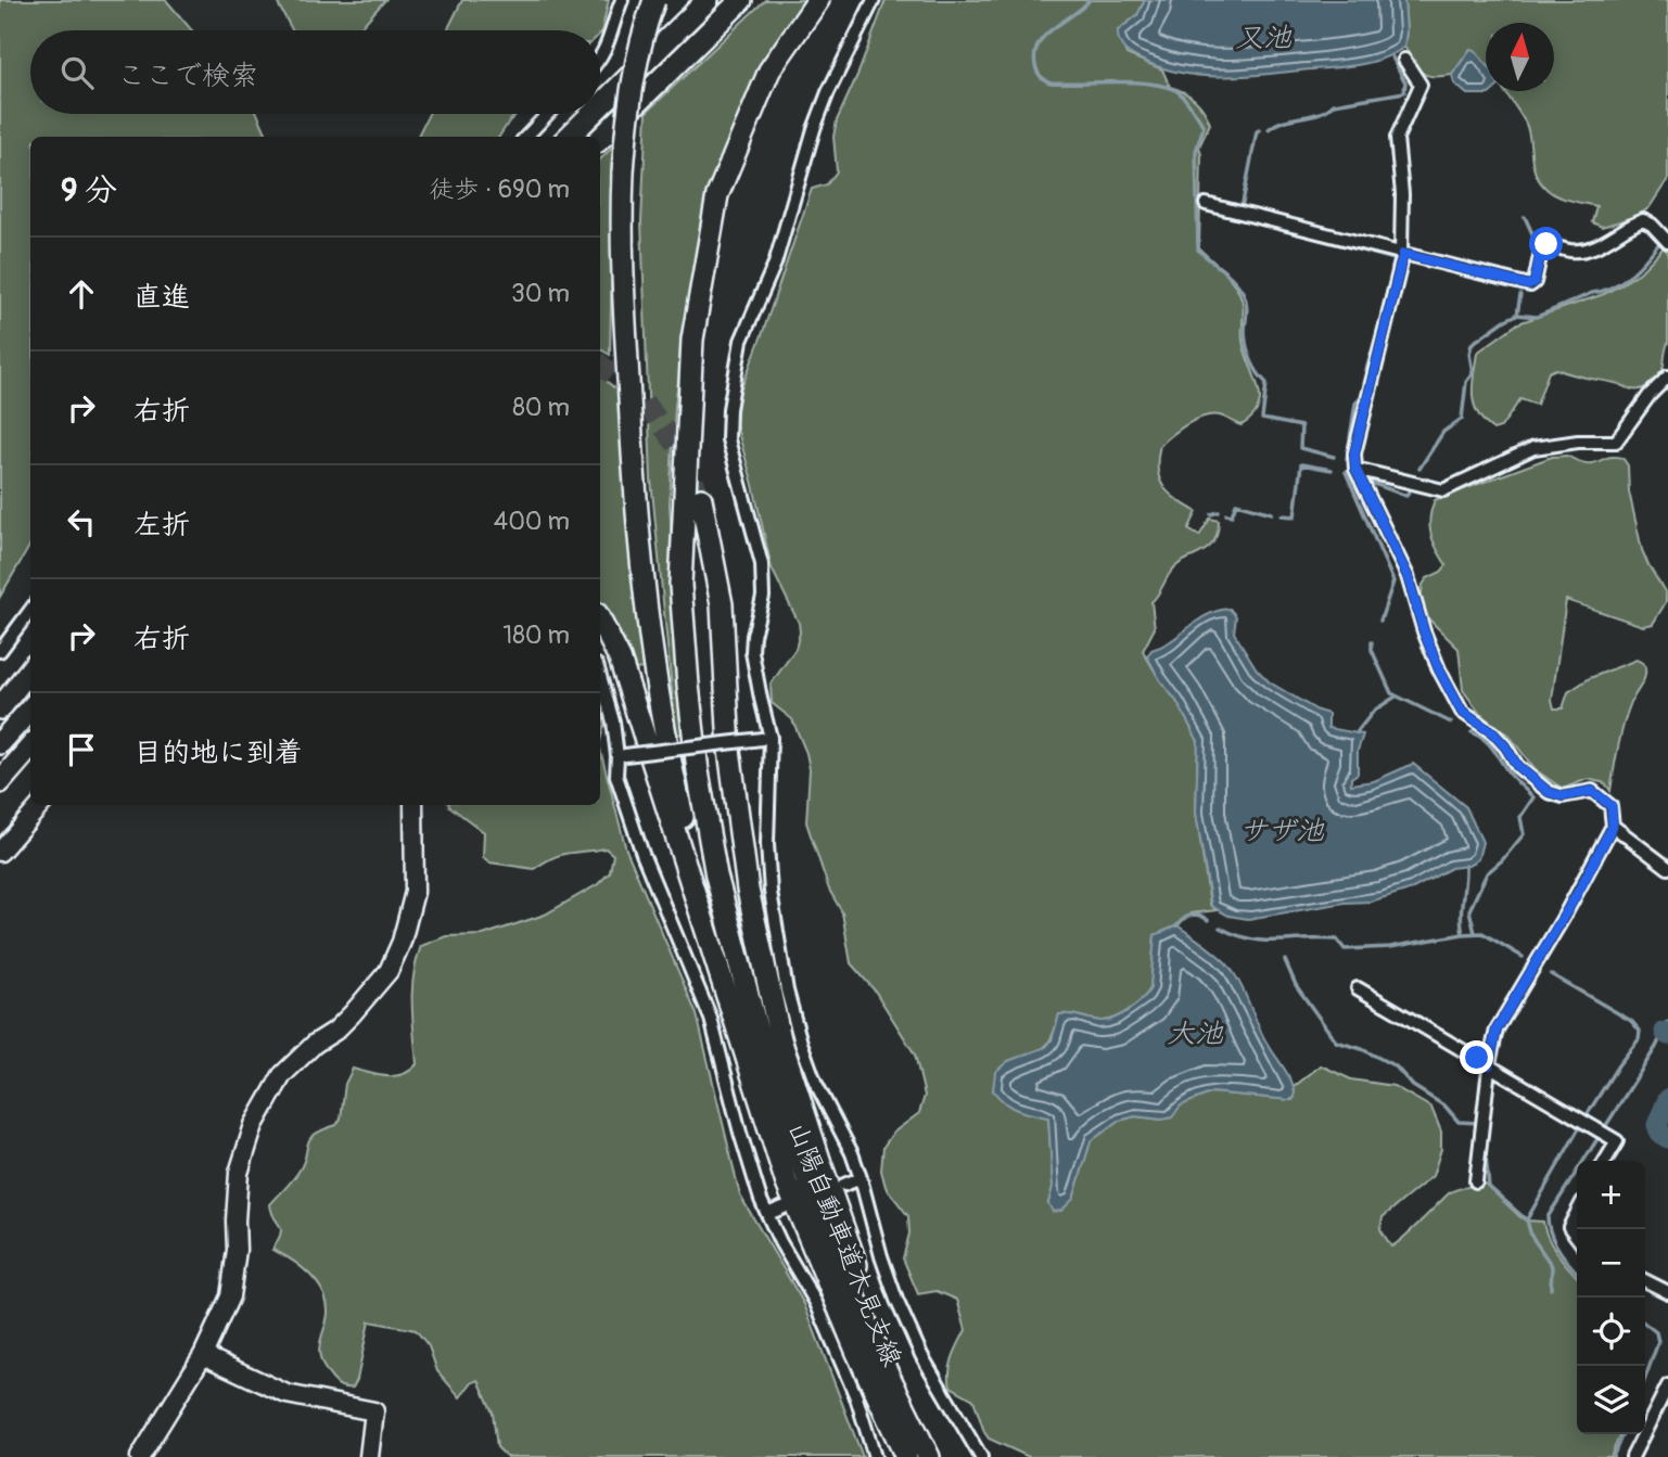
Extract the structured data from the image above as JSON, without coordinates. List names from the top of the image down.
{
  "streets": {
    "highway": ["山陽自動車道木見支線"]
  },
  "water": ["又池", "サザ池", "大池"],
  "north": "top",
  "page": {
    "search": "ここで検索",
    "heading": ["9 分", "徒歩 · 690 m"],
    "list": [
      ["直進", "30 m"],
      ["右折", "80 m"],
      ["左折", "400 m"],
      ["右折", "180 m"],
      "目的地に到着"
    ],
    "map_buttons": ["+", "−"]
  }
}
